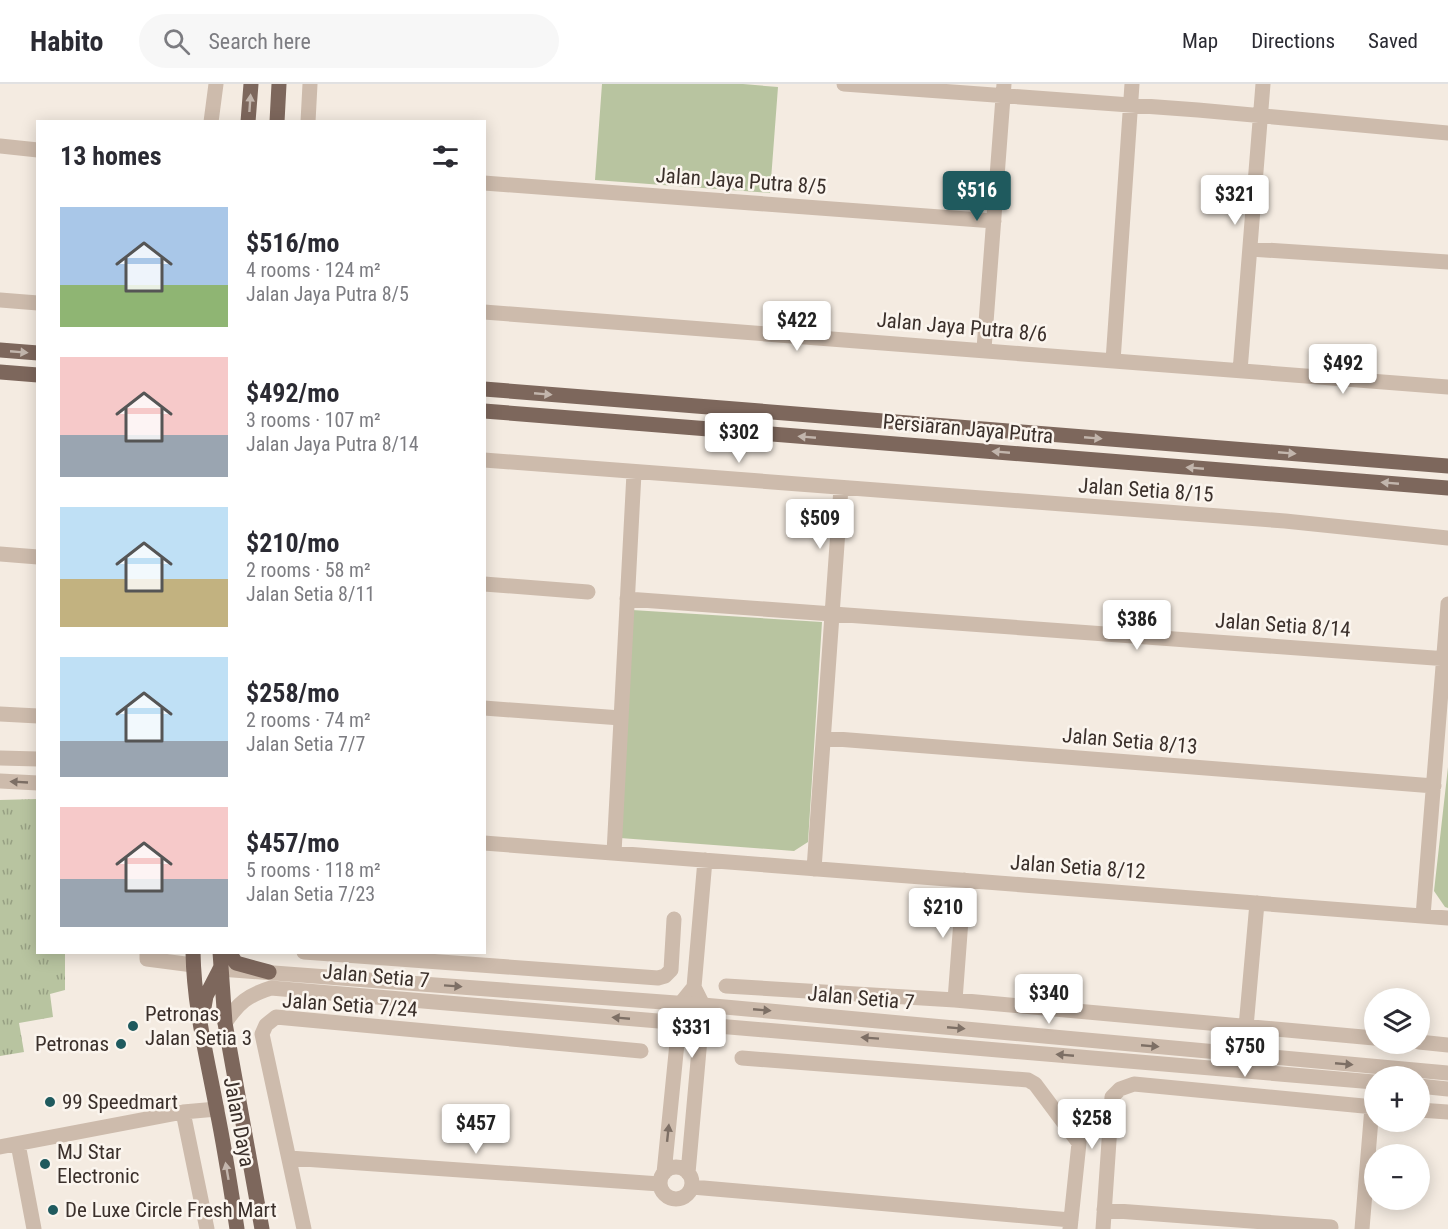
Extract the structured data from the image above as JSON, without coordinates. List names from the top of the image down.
{
  "streets": {
    "main road": ["Persiaran Jaya Putra", "Jalan Daya"],
    "street": [
      "Jalan Jaya Putra 8/5",
      "Jalan Jaya Putra 8/6",
      "Jalan Setia 8/15",
      "Jalan Setia 8/14",
      "Jalan Setia 8/13",
      "Jalan Setia 8/12",
      "Jalan Setia 7",
      "Jalan Setia 7/24"
    ]
  },
  "crossings": [
    ["Jalan Setia 7", "Jalan Daya"]
  ],
  "places": [
    "Petronas Jalan Setia 3",
    "Petronas",
    "99 Speedmart",
    "MJ Star Electronic",
    "De Luxe Circle Fresh Mart"
  ],
  "page": {
    "header": "Habito",
    "search": "Search here",
    "nav": ["Map", "Directions", "Saved"],
    "heading": "13 homes",
    "price": [
      "$516",
      "$321",
      "$422",
      "$492",
      "$302",
      "$509",
      "$386",
      "$210",
      "$340",
      "$331",
      "$750",
      "$258",
      "$457"
    ],
    "list": [
      {
        "name": "$516/mo",
        "note": "4 rooms · 124 m² · Jalan Jaya Putra 8/5"
      },
      {
        "name": "$492/mo",
        "note": "3 rooms · 107 m² · Jalan Jaya Putra 8/14"
      },
      {
        "name": "$210/mo",
        "note": "2 rooms · 58 m² · Jalan Setia 8/11"
      },
      {
        "name": "$258/mo",
        "note": "2 rooms · 74 m² · Jalan Setia 7/7"
      },
      {
        "name": "$457/mo",
        "note": "5 rooms · 118 m² · Jalan Setia 7/23"
      }
    ],
    "map_buttons": ["+", "−"]
  }
}
